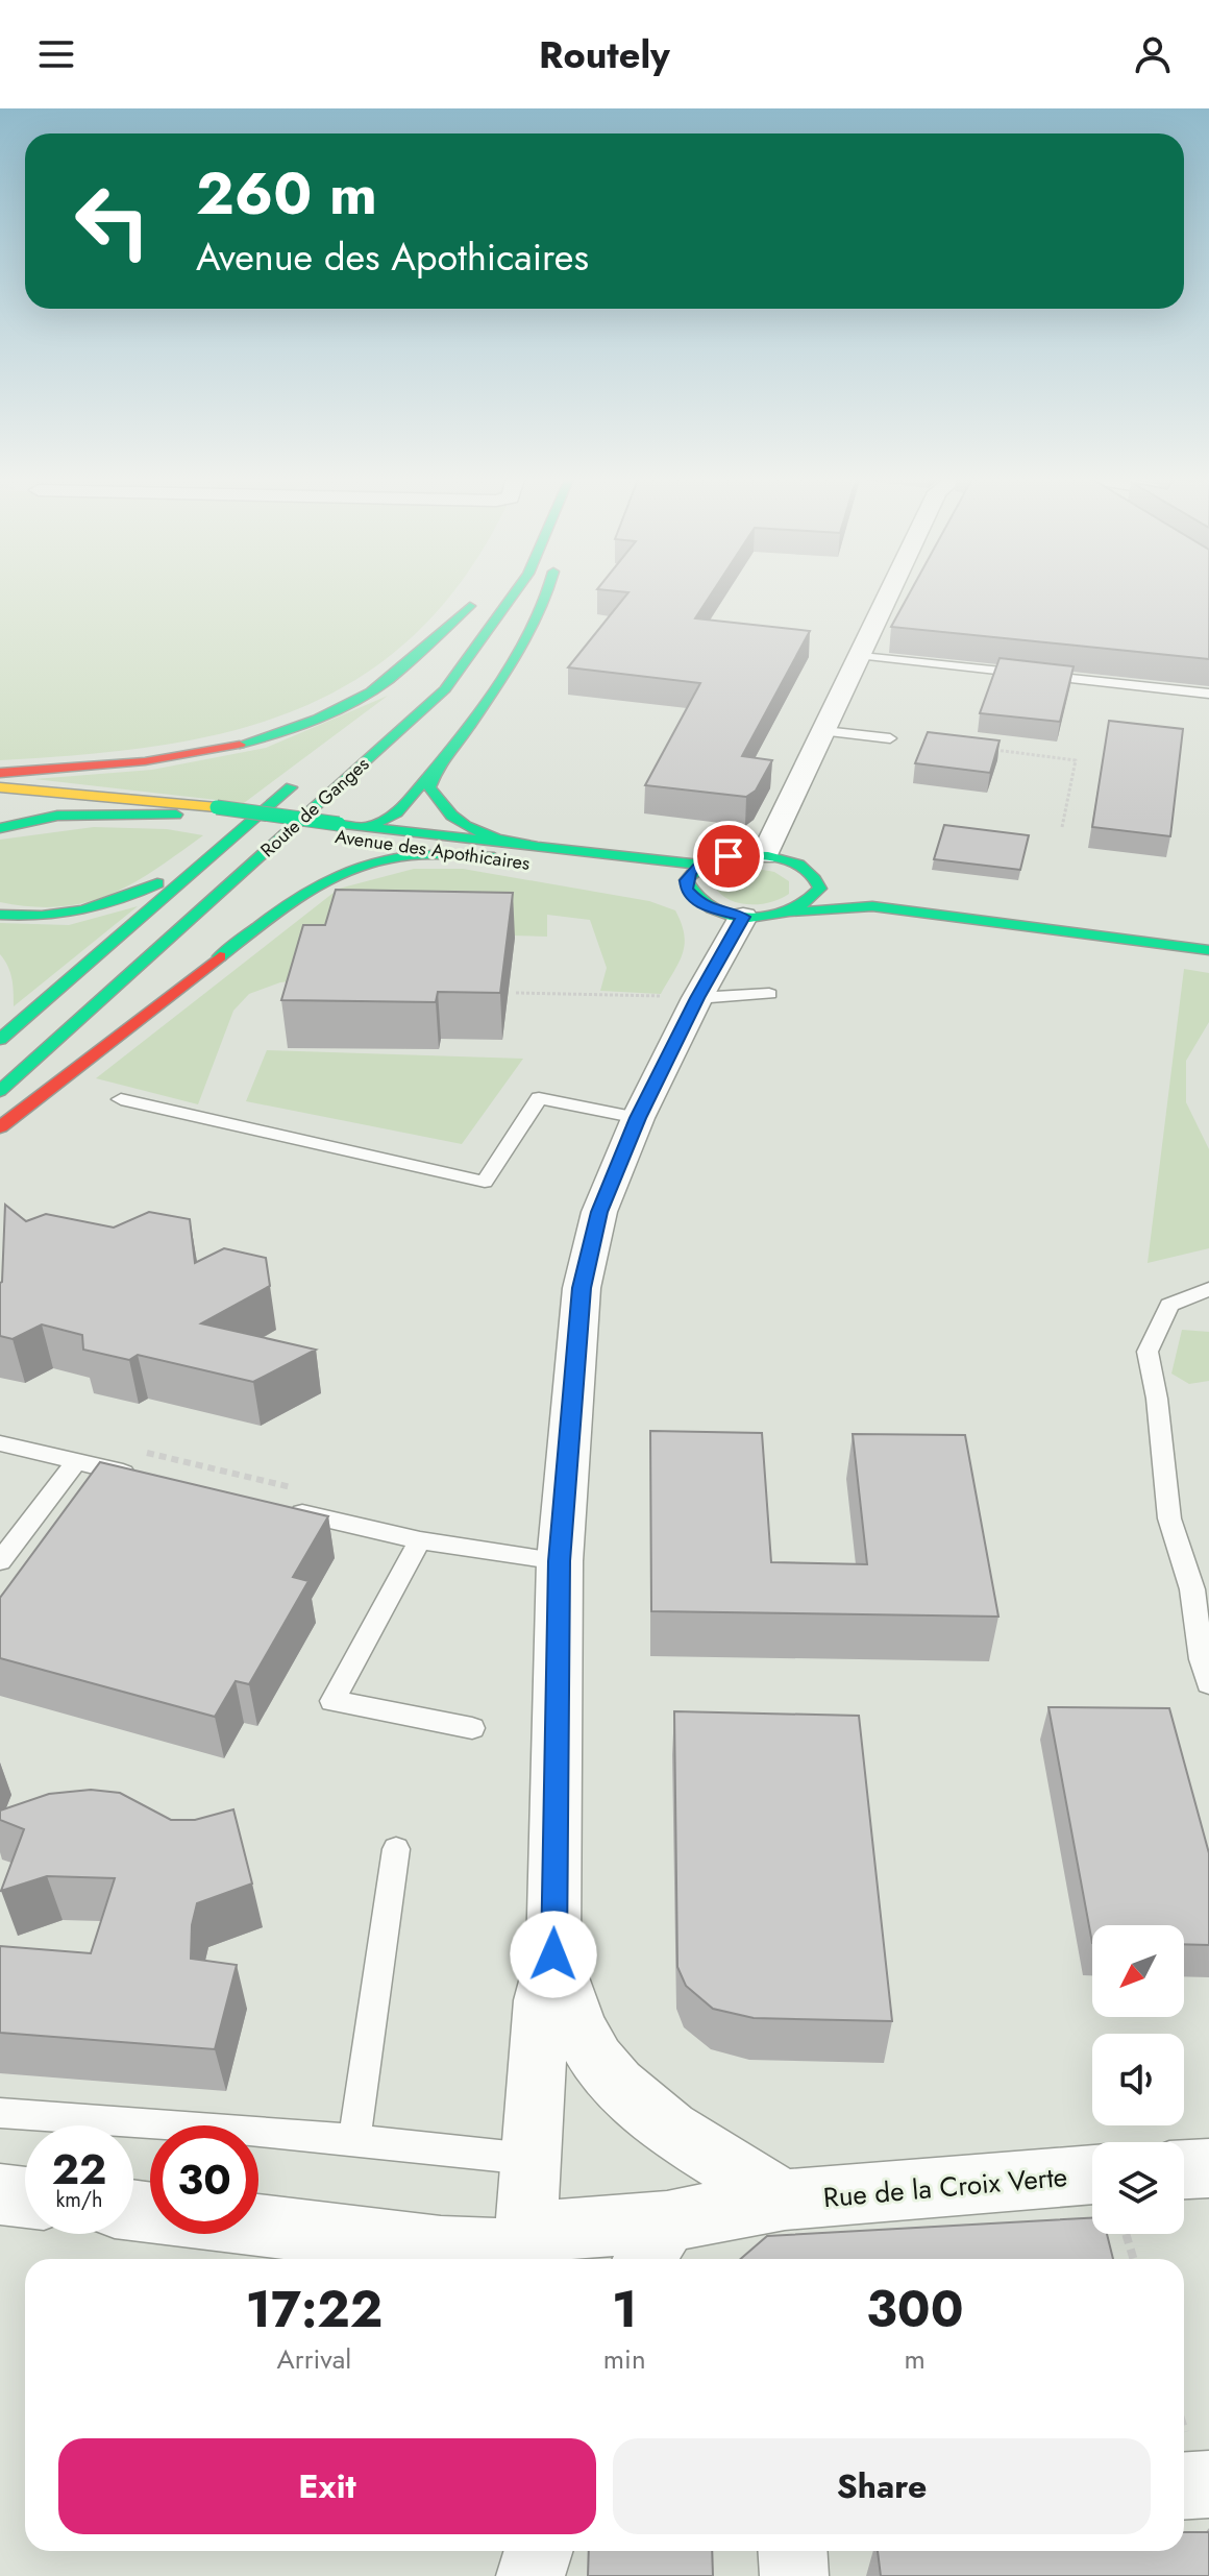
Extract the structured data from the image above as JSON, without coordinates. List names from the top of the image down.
{
  "streets": {
    "main road": ["Route de Ganges", "Avenue des Apothicaires"],
    "street": ["Rue de la Croix Verte"]
  },
  "north": "bottom left",
  "page": {
    "header": "Routely",
    "turn": ["260 m", "Avenue des Apothicaires"],
    "speed": "22 km/h",
    "limit": "30",
    "eta": [
      "17:22",
      "Arrival",
      "1",
      "min",
      "300",
      "m"
    ],
    "buttons": ["Exit", "Share"]
  }
}
